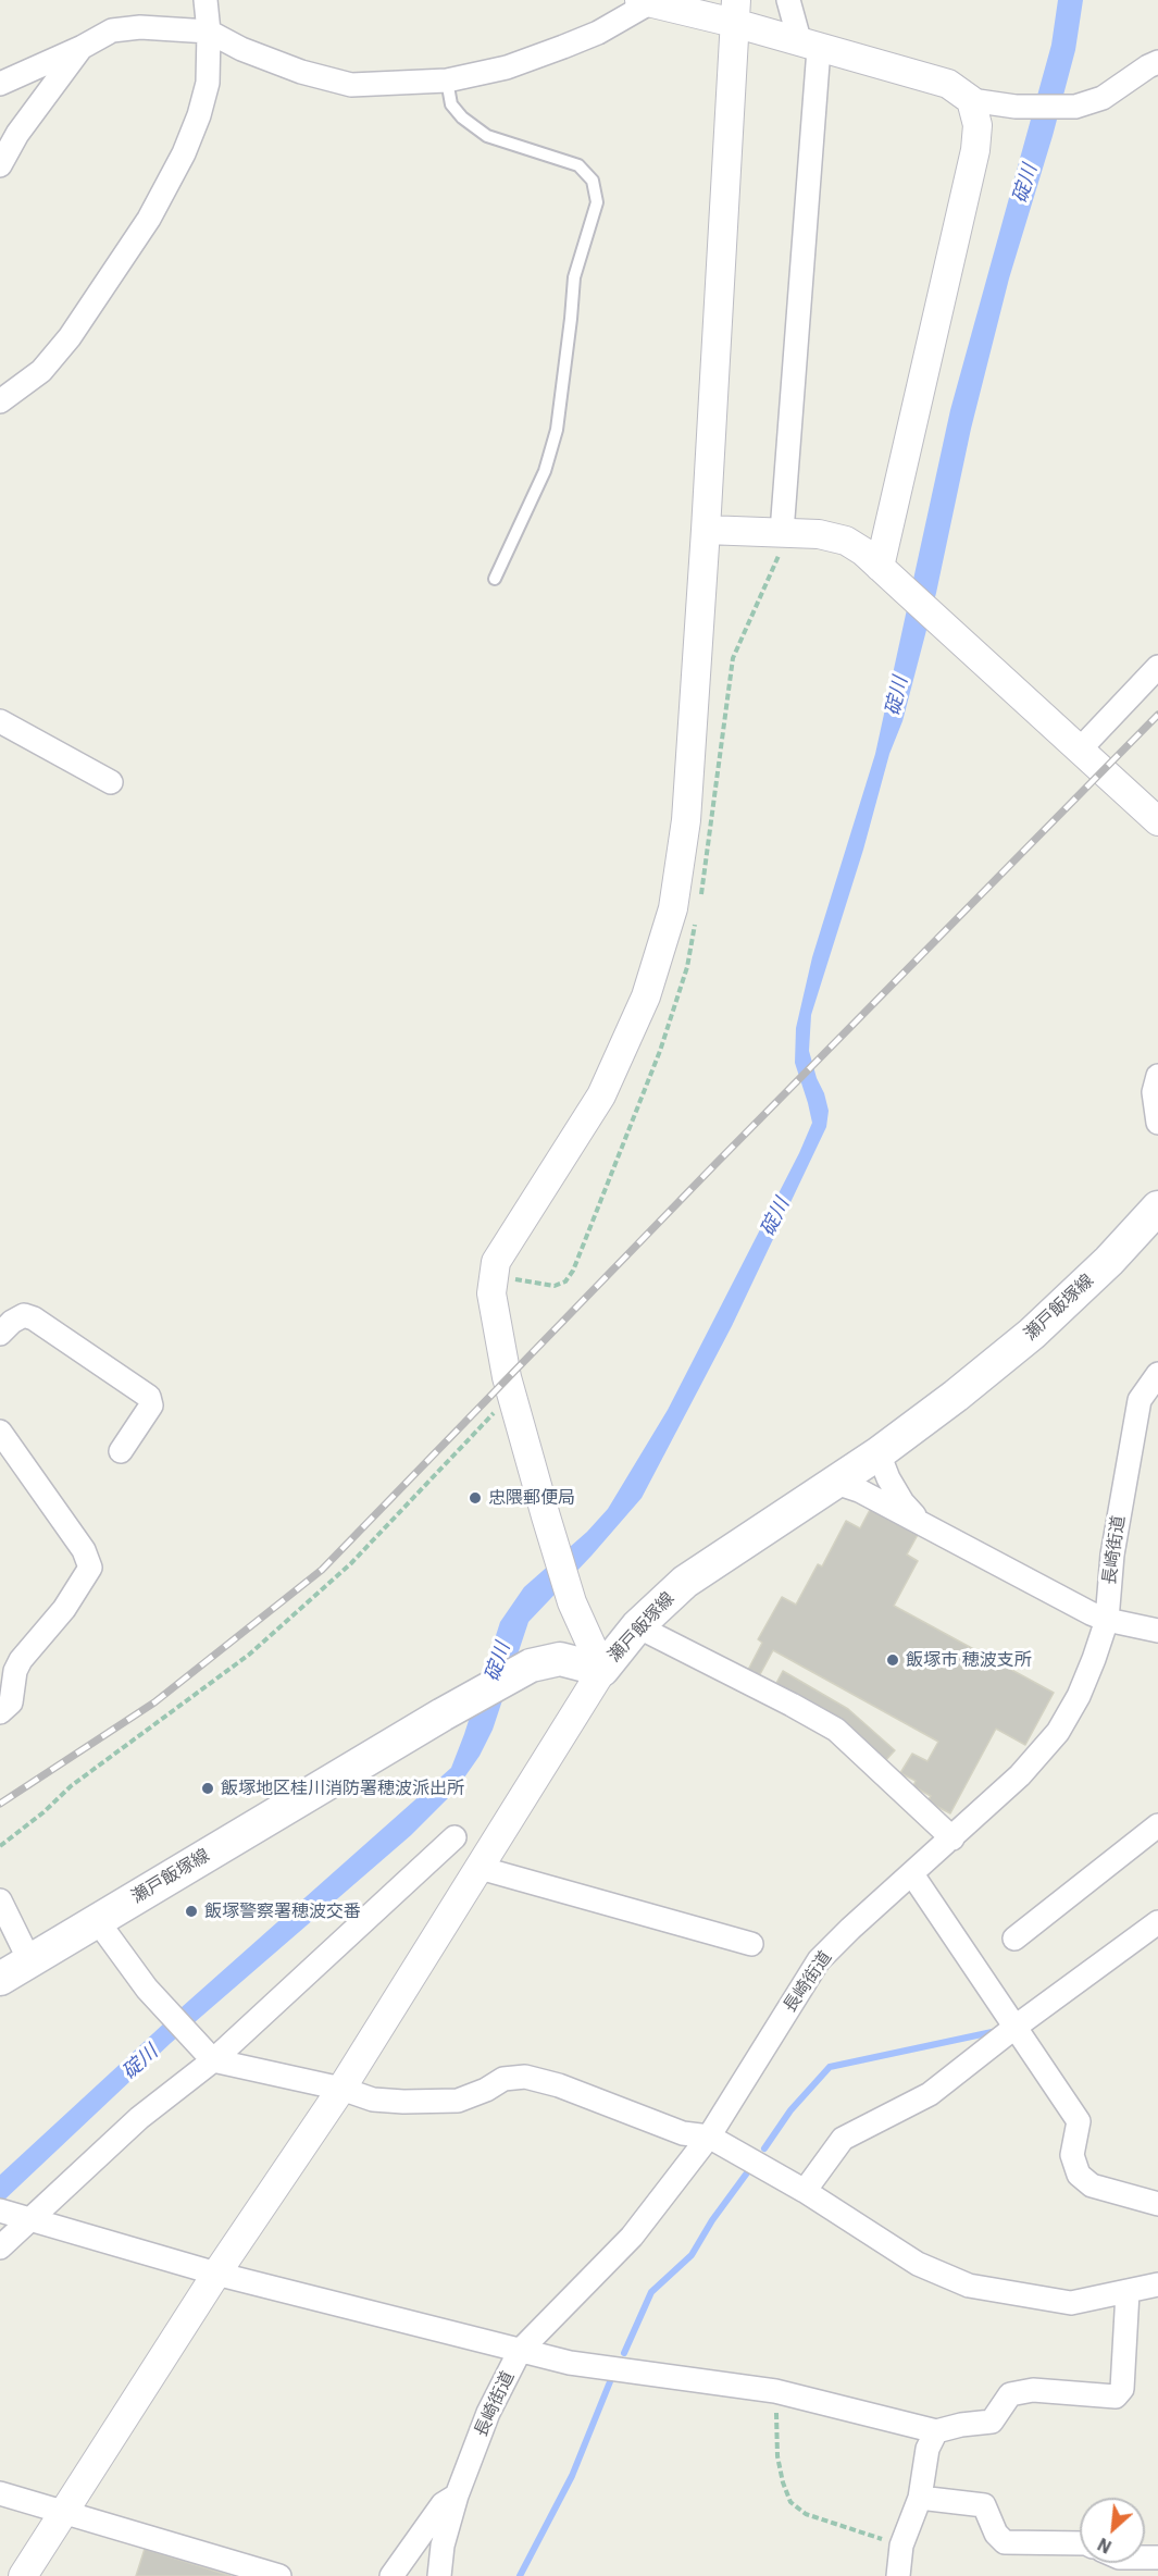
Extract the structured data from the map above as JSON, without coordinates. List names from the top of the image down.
{
  "streets": {
    "main road": ["瀬戸飯塚線"],
    "street": ["長崎街道"]
  },
  "water": ["碇川"],
  "places": [
    "忠隈郵便局",
    "飯塚市 穂波支所",
    "飯塚地区桂川消防署穂波派出所",
    "飯塚警察署穂波交番"
  ],
  "north": "bottom left"
}
